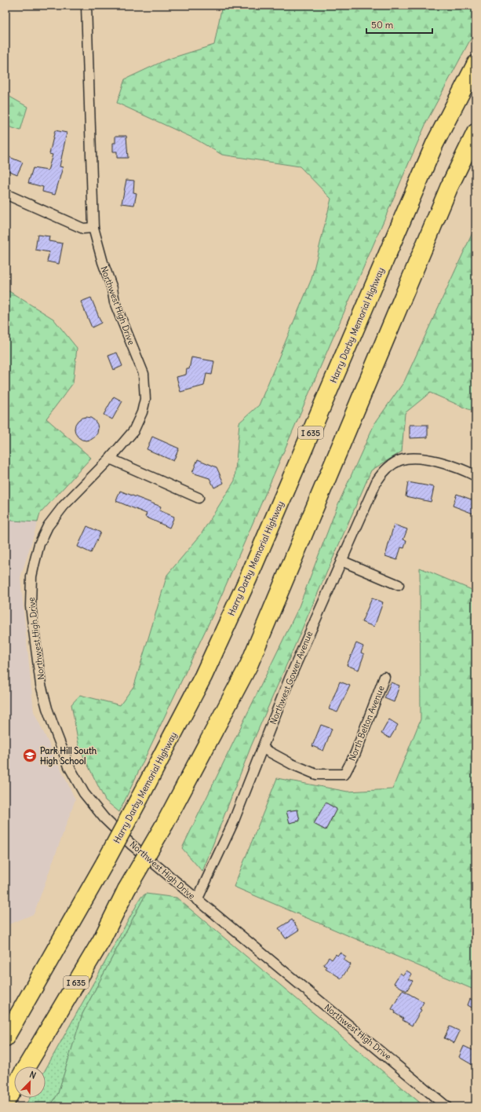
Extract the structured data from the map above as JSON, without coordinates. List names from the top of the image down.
{
  "streets": {
    "highway": ["Harry Darby Memorial Highway", "I 635"],
    "street": ["Northwest High Drive", "Northwest Gower Avenue", "North Belton Avenue"]
  },
  "crossings": [
    ["Northwest High Drive", "Northwest Gower Avenue"],
    ["Northwest Gower Avenue", "North Belton Avenue"]
  ],
  "places": {
    "school or university": ["Park Hill South High School"]
  },
  "scale_bar": "50 m",
  "north": "top right"
}
